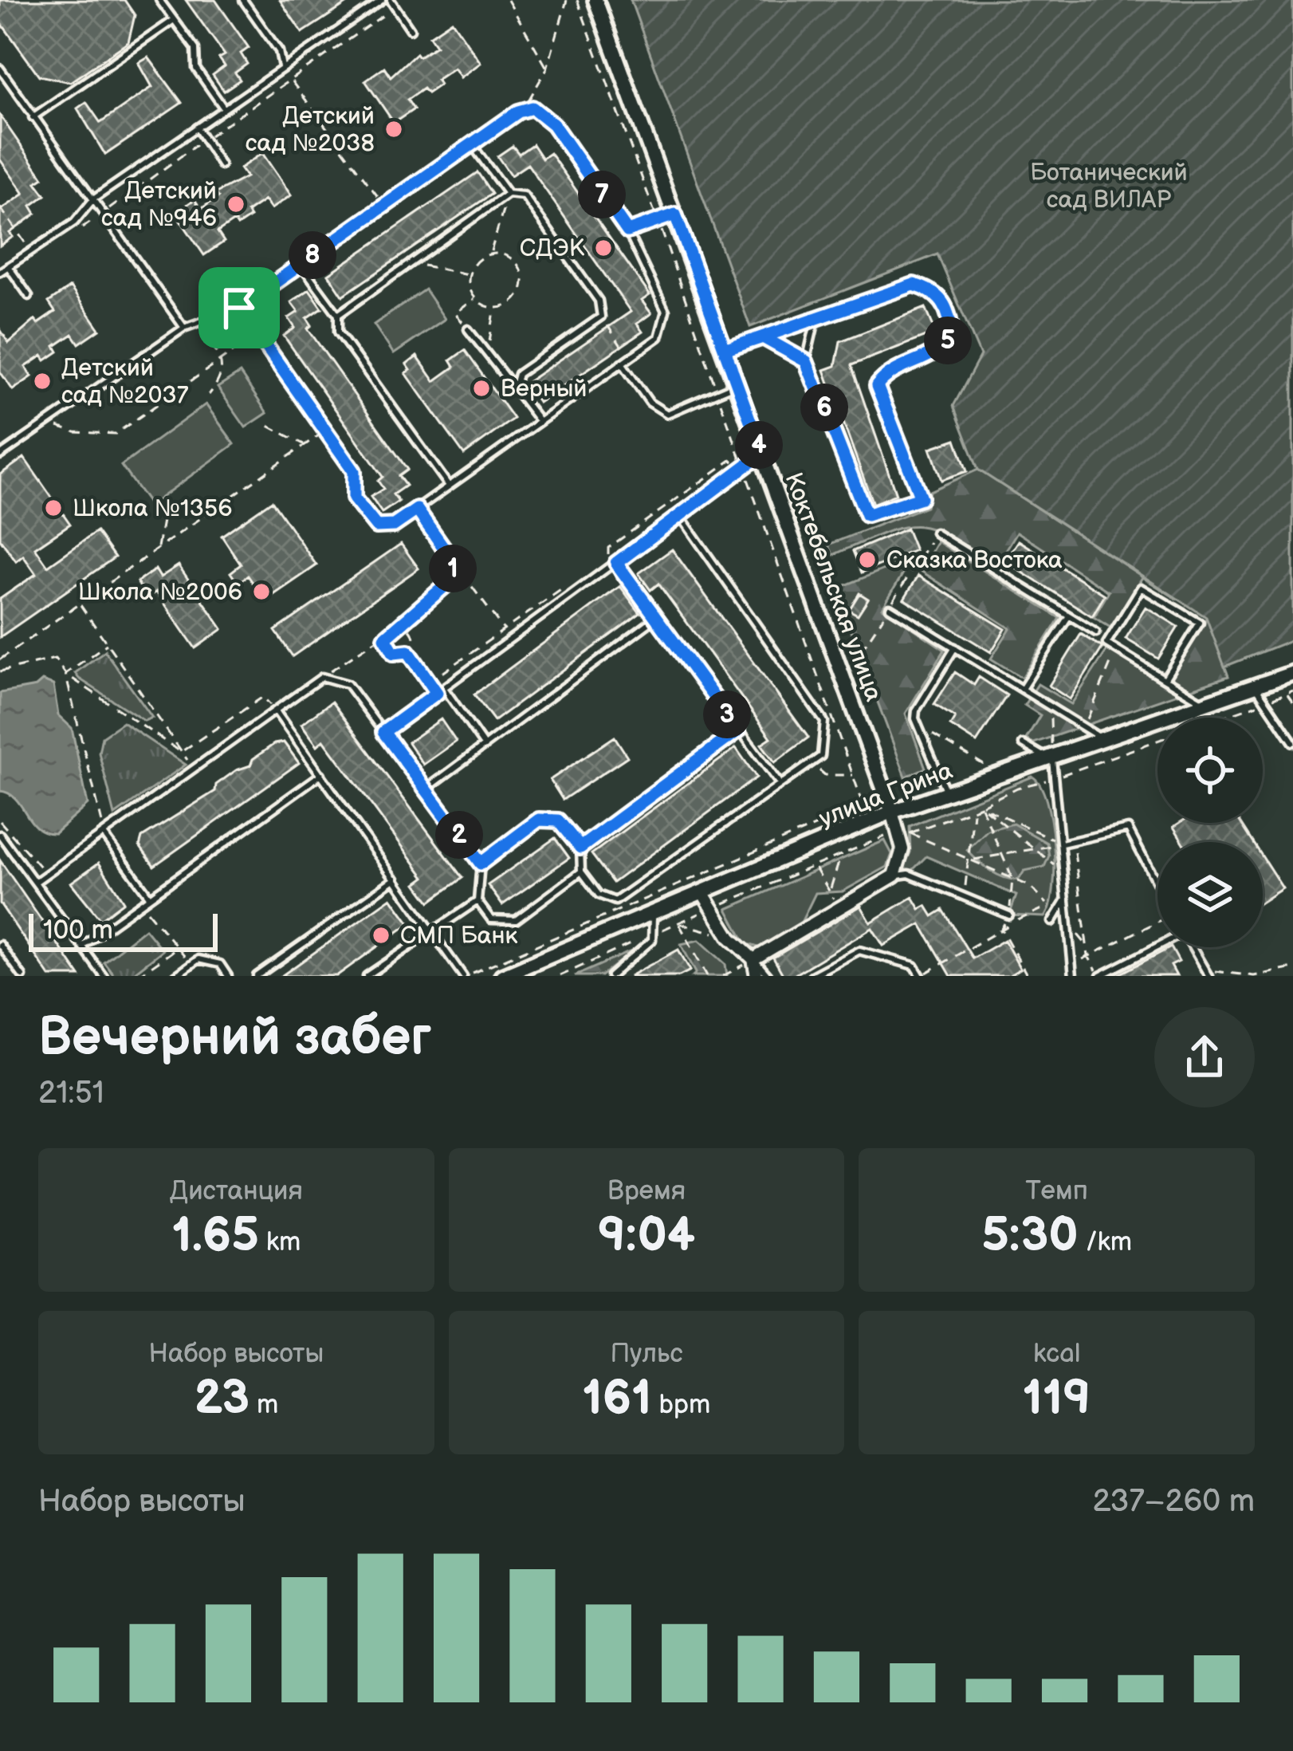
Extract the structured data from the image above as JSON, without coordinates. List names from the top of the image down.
{
  "streets": {
    "street": ["Коктебельская улица", "улица Грина"]
  },
  "crossings": [
    ["Коктебельская улица", "улица Грина"]
  ],
  "parks": ["Ботанический сад ВИЛАР"],
  "places": [
    "Детский сад №2038",
    "Детский сад №946",
    "СДЭК",
    "Детский сад №2037",
    "Верный",
    "Школа №1356",
    "Сказка Востока",
    "Школа №2006",
    "СМП Банк"
  ],
  "scale_bar": "100 m",
  "page": {
    "pins": [
      "7",
      "8",
      "5",
      "6",
      "4",
      "1",
      "3",
      "2"
    ],
    "scale": "100 m",
    "heading": ["Вечерний забег", "21:51"],
    "stats": [
      ["Дистанция", "1.65 km"],
      ["Время", "9:04"],
      ["Темп", "5:30 /km"],
      ["Набор высоты", "23 m"],
      ["Пульс", "161 bpm"],
      ["kcal", "119"]
    ],
    "chart": ["Набор высоты", "237–260 m"]
  }
}
